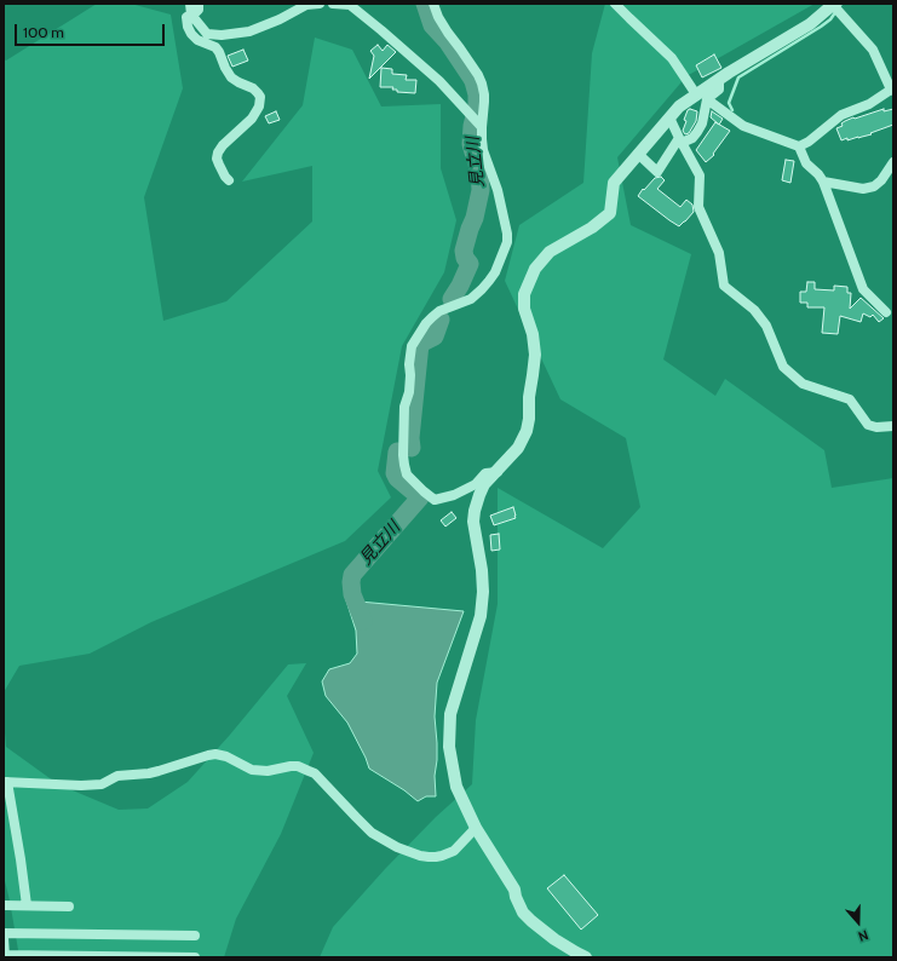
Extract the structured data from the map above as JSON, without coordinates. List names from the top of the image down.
{
  "water": ["見立川"],
  "scale_bar": "100 m",
  "north": "bottom"
}
